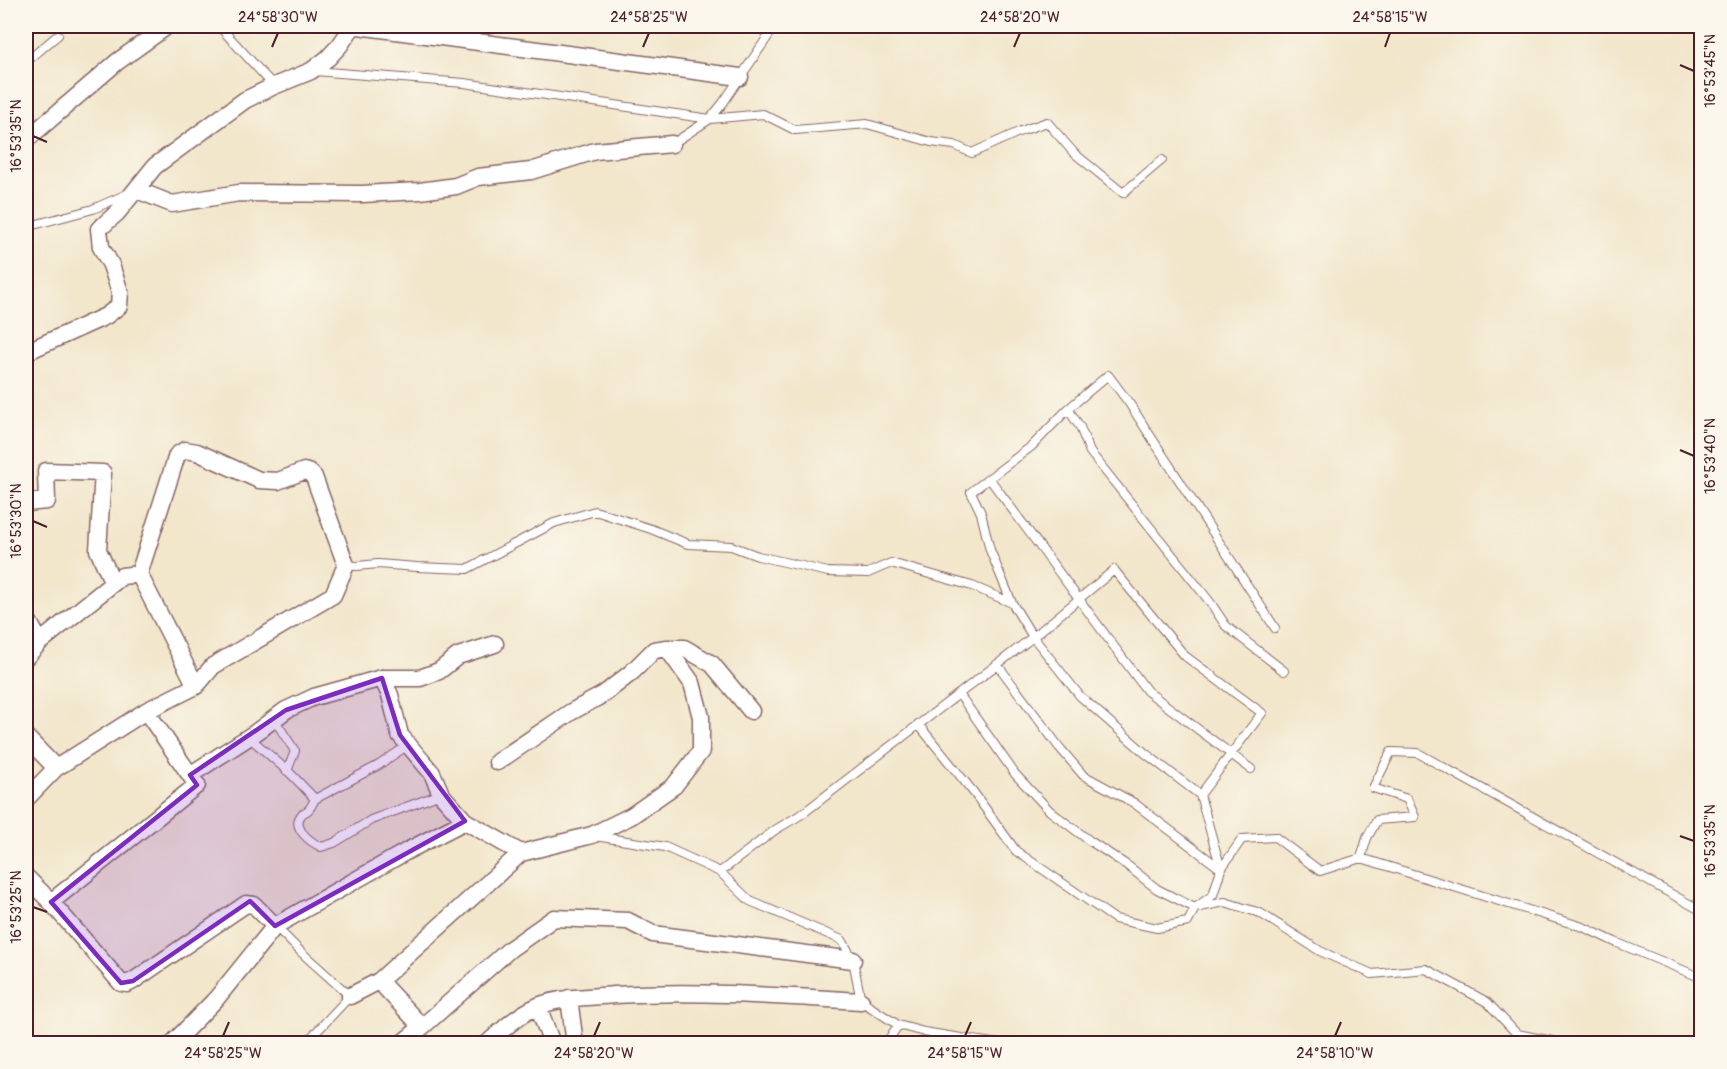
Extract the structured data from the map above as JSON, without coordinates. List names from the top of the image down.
{
  "coordinates": [
    "24°58'30\"W",
    "24°58'25\"W",
    "24°58'20\"W",
    "24°58'15\"W",
    "16°53'45\"N",
    "16°53'35\"N",
    "16°53'40\"N",
    "16°53'30\"N",
    "16°53'25\"N",
    "24°58'10\"W"
  ]
}
